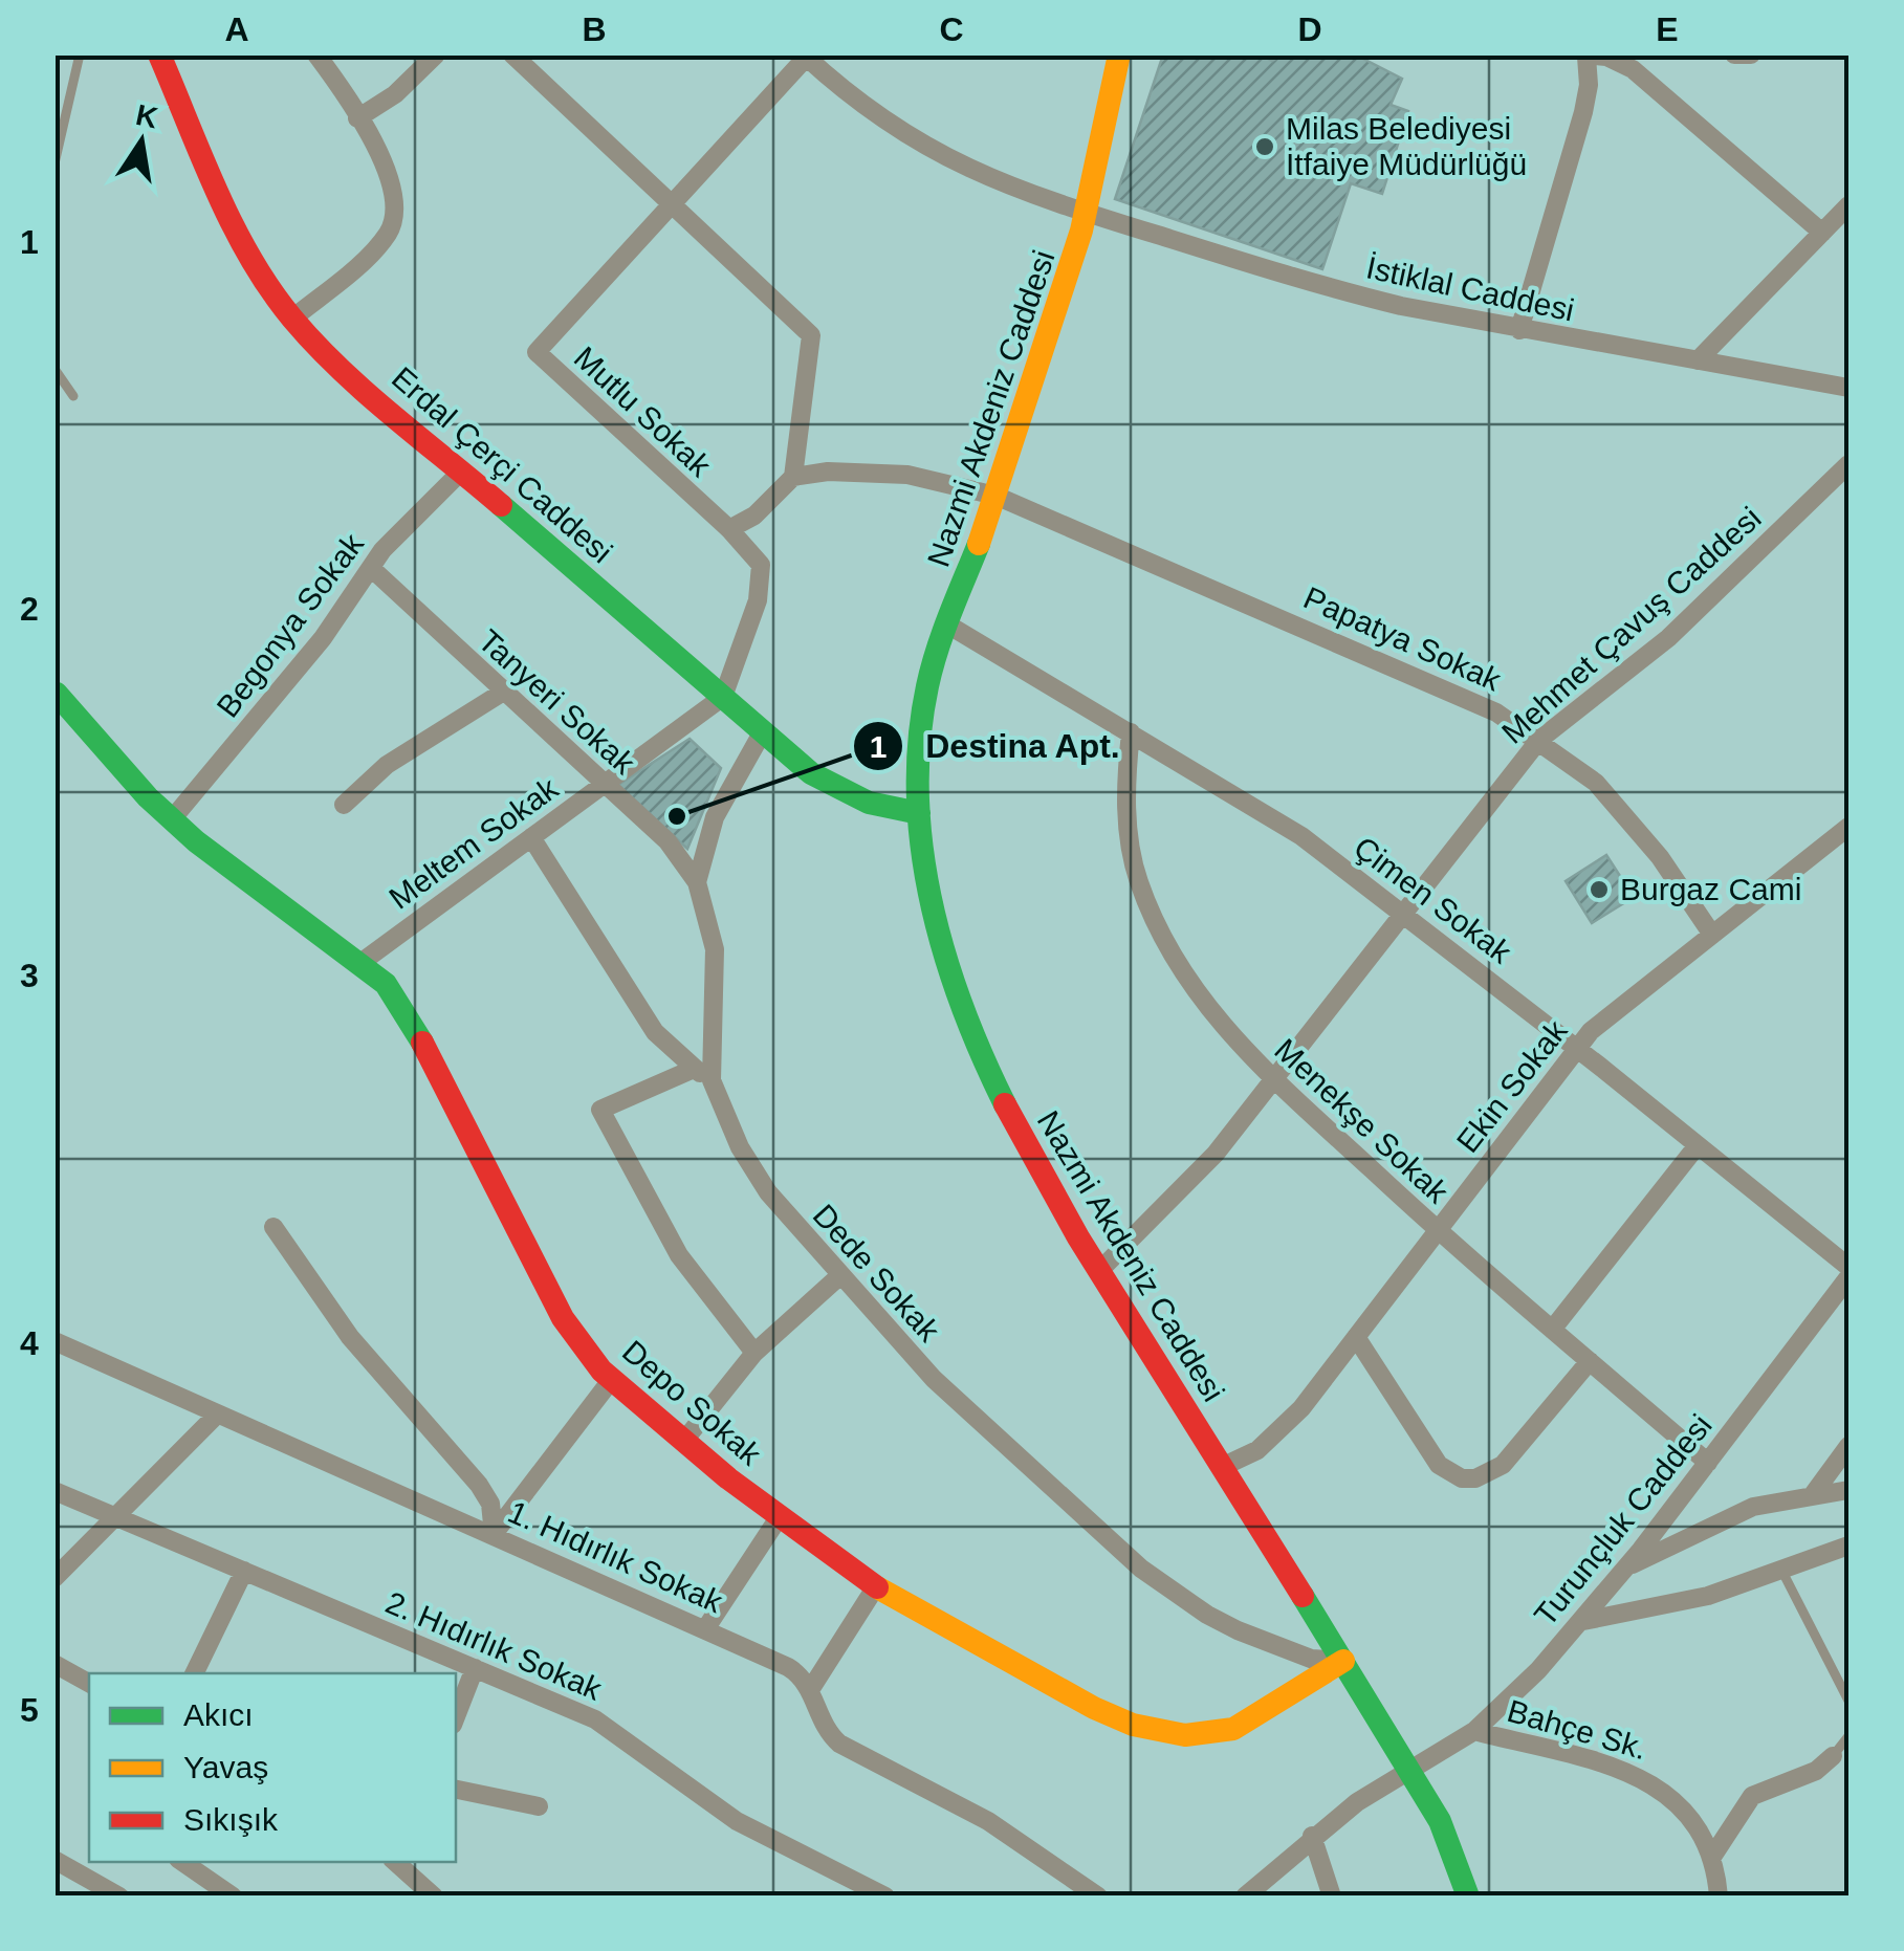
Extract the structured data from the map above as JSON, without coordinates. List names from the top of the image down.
{
  "streets": {
    "street": [
      "İstiklal Caddesi",
      "Nazmi Akdeniz Caddesi",
      "Mutlu Sokak",
      "Erdal Çerçi Caddesi",
      "Begonya Sokak",
      "Mehmet Çavuş Caddesi",
      "Papatya Sokak",
      "Tanyeri Sokak",
      "Meltem Sokak",
      "Çimen Sokak",
      "Ekin Sokak",
      "Menekşe Sokak",
      "Dede Sokak",
      "Depo Sokak",
      "Turunçluk Caddesi",
      "1. Hıdırlık Sokak",
      "2. Hıdırlık Sokak",
      "Bahçe Sk."
    ]
  },
  "crossings": [
    ["İstiklal Caddesi", "Nazmi Akdeniz Caddesi"],
    ["İstiklal Caddesi", "Mutlu Sokak"],
    ["Nazmi Akdeniz Caddesi", "Erdal Çerçi Caddesi"],
    ["Nazmi Akdeniz Caddesi", "Mehmet Çavuş Caddesi"],
    ["Nazmi Akdeniz Caddesi", "Papatya Sokak"],
    ["Nazmi Akdeniz Caddesi", "Çimen Sokak"],
    ["Nazmi Akdeniz Caddesi", "Ekin Sokak"],
    ["Nazmi Akdeniz Caddesi", "Dede Sokak"],
    ["Nazmi Akdeniz Caddesi", "Depo Sokak"],
    ["Nazmi Akdeniz Caddesi", "Turunçluk Caddesi"],
    ["Mutlu Sokak", "Erdal Çerçi Caddesi"],
    ["Mutlu Sokak", "Meltem Sokak"],
    ["Erdal Çerçi Caddesi", "Begonya Sokak"],
    ["Erdal Çerçi Caddesi", "Meltem Sokak"],
    ["Begonya Sokak", "Tanyeri Sokak"],
    ["Begonya Sokak", "Depo Sokak"],
    ["Mehmet Çavuş Caddesi", "Papatya Sokak"],
    ["Mehmet Çavuş Caddesi", "Çimen Sokak"],
    ["Mehmet Çavuş Caddesi", "Menekşe Sokak"],
    ["Papatya Sokak", "Ekin Sokak"],
    ["Tanyeri Sokak", "Meltem Sokak"],
    ["Tanyeri Sokak", "Dede Sokak"],
    ["Meltem Sokak", "Depo Sokak"],
    ["Çimen Sokak", "Ekin Sokak"],
    ["Çimen Sokak", "Menekşe Sokak"],
    ["Ekin Sokak", "Menekşe Sokak"],
    ["Menekşe Sokak", "Turunçluk Caddesi"],
    ["Dede Sokak", "Depo Sokak"],
    ["Turunçluk Caddesi", "Bahçe Sk."]
  ],
  "places": ["Milas Belediyesi İtfaiye Müdürlüğü", "Destina Apt.", "Burgaz Cami"],
  "legend": ["Akıcı", "Yavaş", "Sıkışık"],
  "north": "top",
  "grid": {
    "columns": [
      "A",
      "B",
      "C",
      "D",
      "E"
    ],
    "rows": [
      "1",
      "2",
      "3",
      "4",
      "5"
    ]
  }
}
